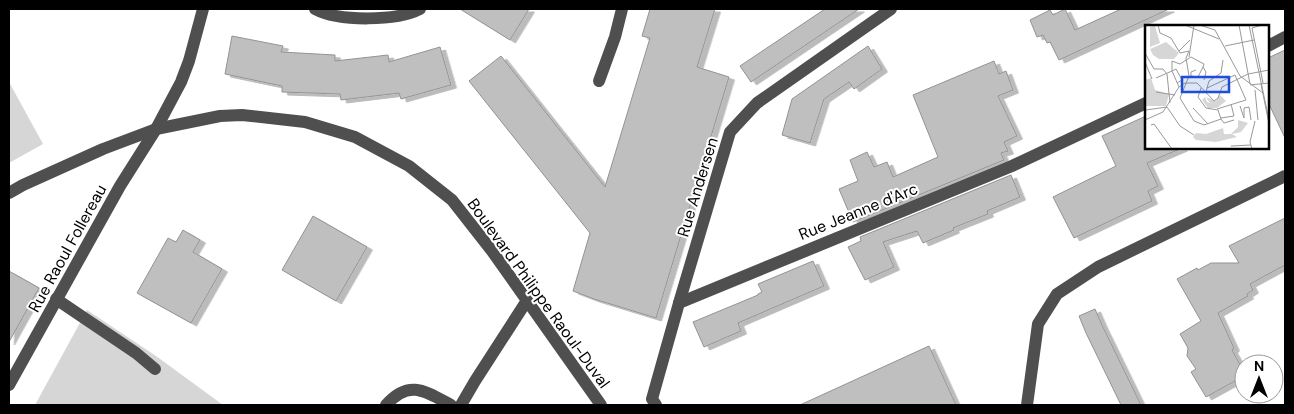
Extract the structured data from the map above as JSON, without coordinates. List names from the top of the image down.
{
  "streets": {
    "street": [
      "Rue Andersen",
      "Rue Jeanne d'Arc",
      "Rue Raoul Follereau",
      "Boulevard Philippe Raoul-Duval"
    ]
  },
  "crossings": [
    ["Rue Andersen", "Rue Jeanne d'Arc"],
    ["Rue Raoul Follereau", "Boulevard Philippe Raoul-Duval"]
  ],
  "north": "top"
}
